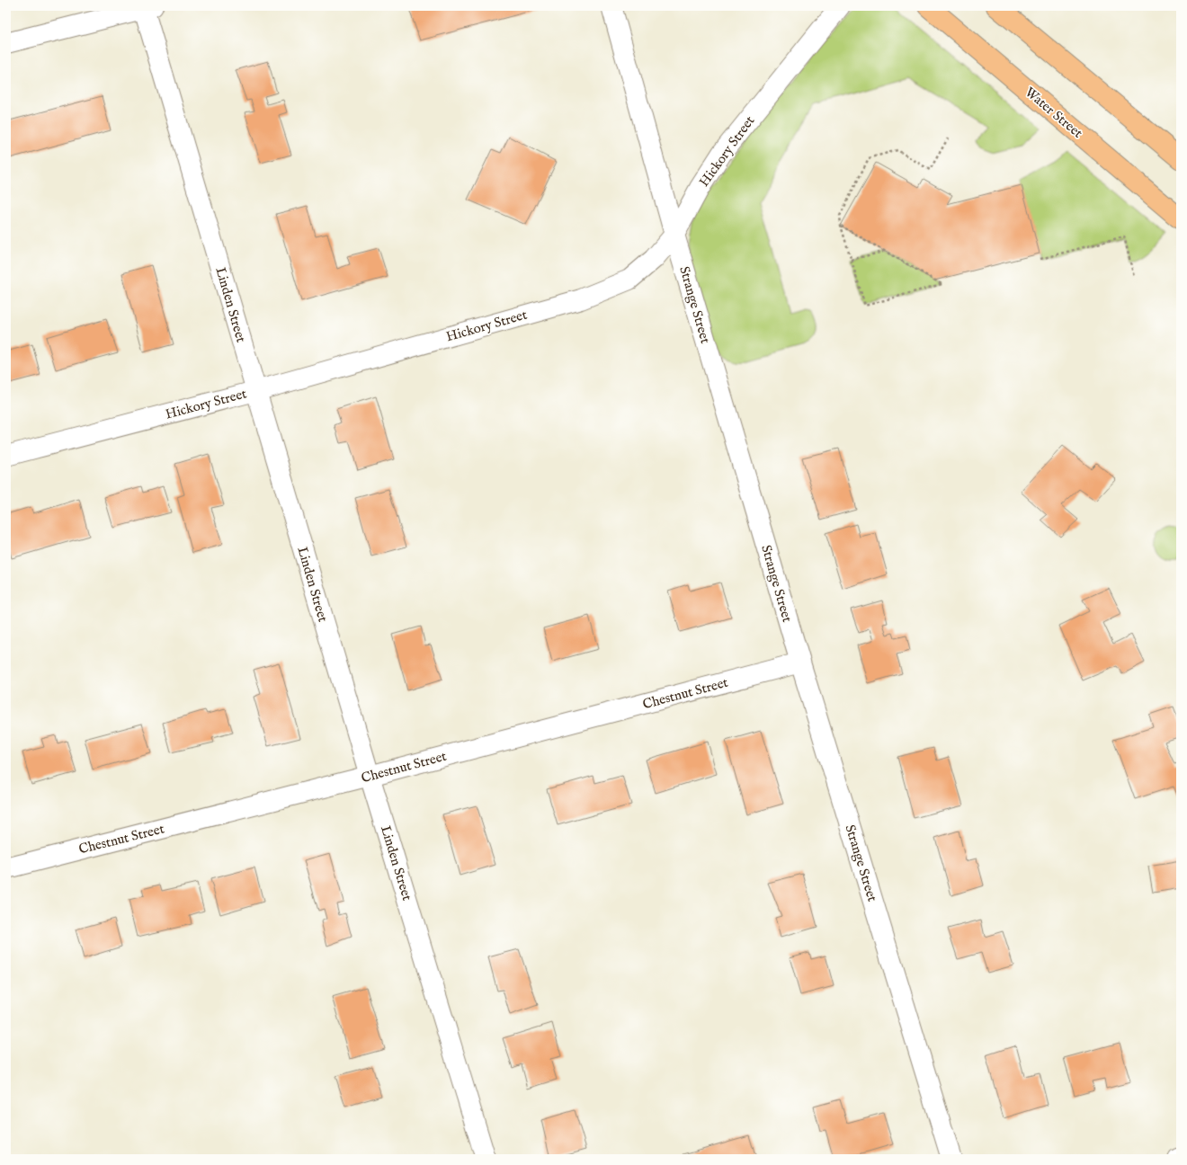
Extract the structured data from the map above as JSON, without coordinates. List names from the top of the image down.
{
  "streets": {
    "main road": ["Water Street"],
    "street": [
      "Hickory Street",
      "Linden Street",
      "Strange Street",
      "Chestnut Street"
    ]
  },
  "crossings": [
    ["Hickory Street", "Linden Street"],
    ["Hickory Street", "Strange Street"],
    ["Linden Street", "Chestnut Street"],
    ["Strange Street", "Chestnut Street"]
  ]
}
